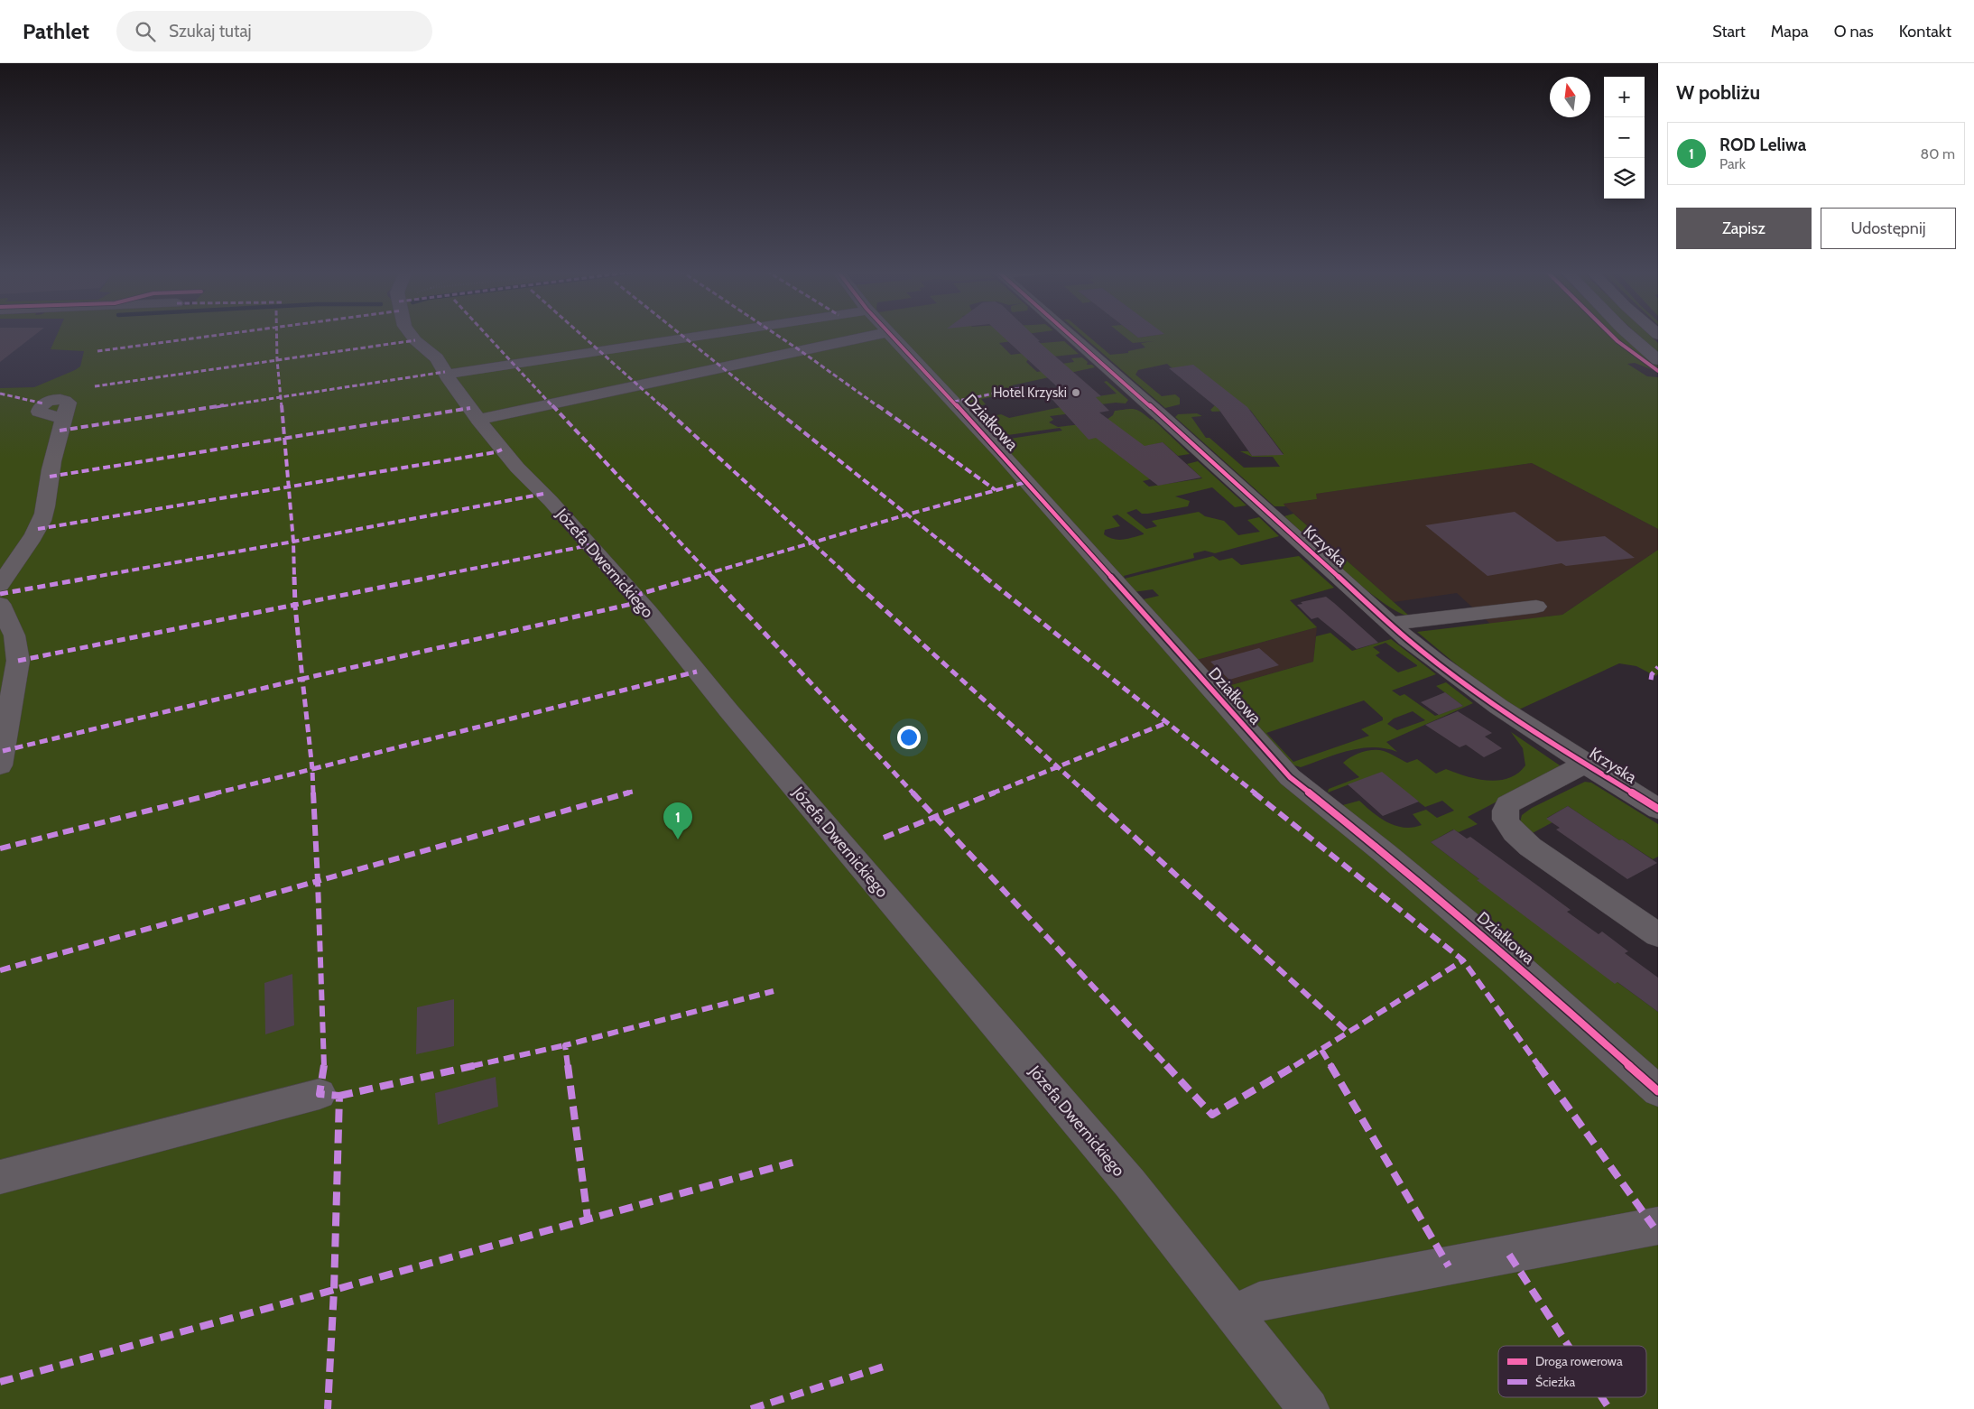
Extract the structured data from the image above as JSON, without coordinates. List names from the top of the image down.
{
  "streets": {
    "street": ["Działkowa", "Krzyska", "Józefa Dwernickiego"]
  },
  "places": ["Hotel Krzyski"],
  "legend": ["Droga rowerowa", "Ścieżka"],
  "north": "top",
  "page": {
    "header": "Pathlet",
    "search": "Szukaj tutaj",
    "nav": [
      "Start",
      "Mapa",
      "O nas",
      "Kontakt"
    ],
    "heading": "W pobliżu",
    "map_buttons": ["+", "−"],
    "list": [
      {
        "mark": "1",
        "name": "ROD Leliwa",
        "note": "Park",
        "value": "80 m"
      }
    ],
    "buttons": ["Zapisz", "Udostępnij"],
    "pins": "1"
  }
}
